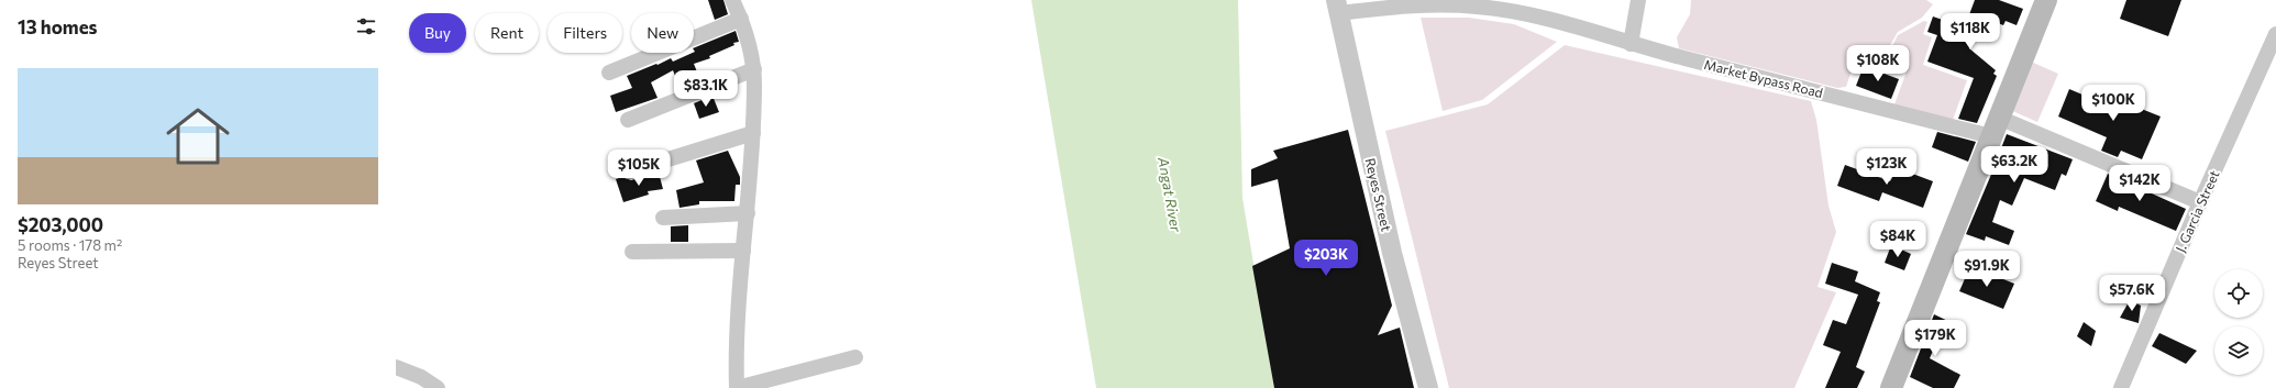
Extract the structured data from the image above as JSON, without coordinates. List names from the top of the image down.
{
  "streets": {
    "street": ["Market Bypass Road", "Reyes Street", "J. Garcia Street"]
  },
  "crossings": [
    ["Market Bypass Road", "Reyes Street"],
    ["Market Bypass Road", "J. Garcia Street"]
  ],
  "water": ["Angat River"],
  "page": {
    "heading": "13 homes",
    "price": [
      "$118K",
      "$108K",
      "$83.1K",
      "$100K",
      "$63.2K",
      "$123K",
      "$105K",
      "$142K",
      "$84K",
      "$203K",
      "$91.9K",
      "$57.6K",
      "$179K"
    ],
    "chip": [
      "Buy",
      "Rent",
      "Filters",
      "New"
    ],
    "list": [
      {
        "name": "$203,000",
        "note": "5 rooms · 178 m² · Reyes Street"
      }
    ]
  }
}
